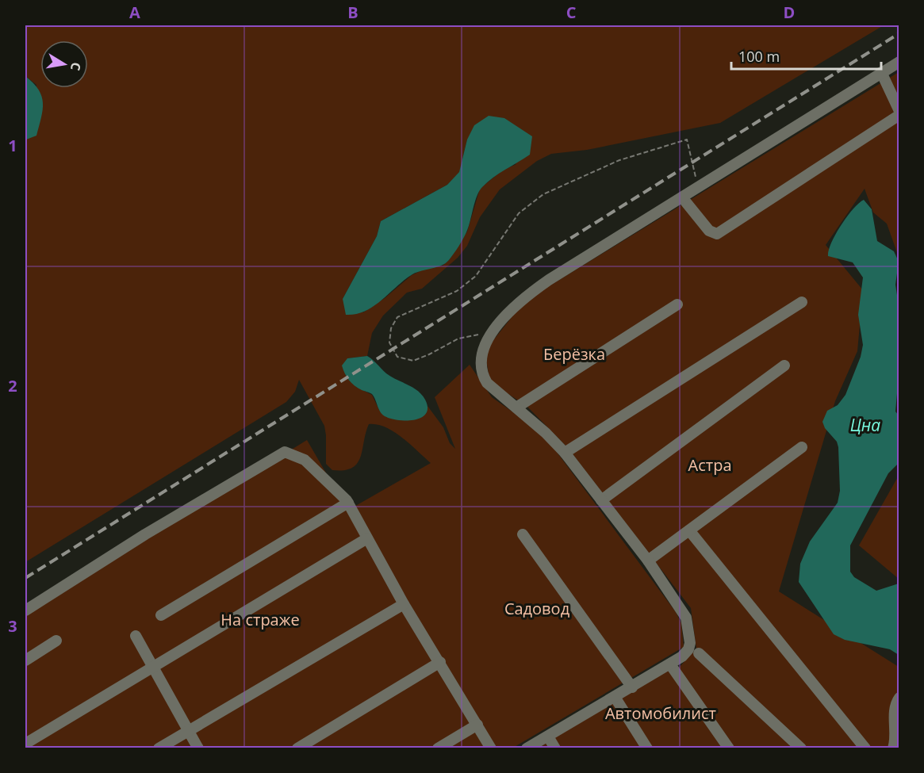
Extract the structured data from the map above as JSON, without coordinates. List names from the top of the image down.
{
  "water": ["Цна"],
  "parks": [
    "Берёзка",
    "Астра",
    "Садовод",
    "На страже",
    "Автомобилист"
  ],
  "scale_bar": "100 m",
  "north": "right",
  "grid": {
    "columns": [
      "A",
      "B",
      "C",
      "D"
    ],
    "rows": ["1", "2", "3"]
  }
}
